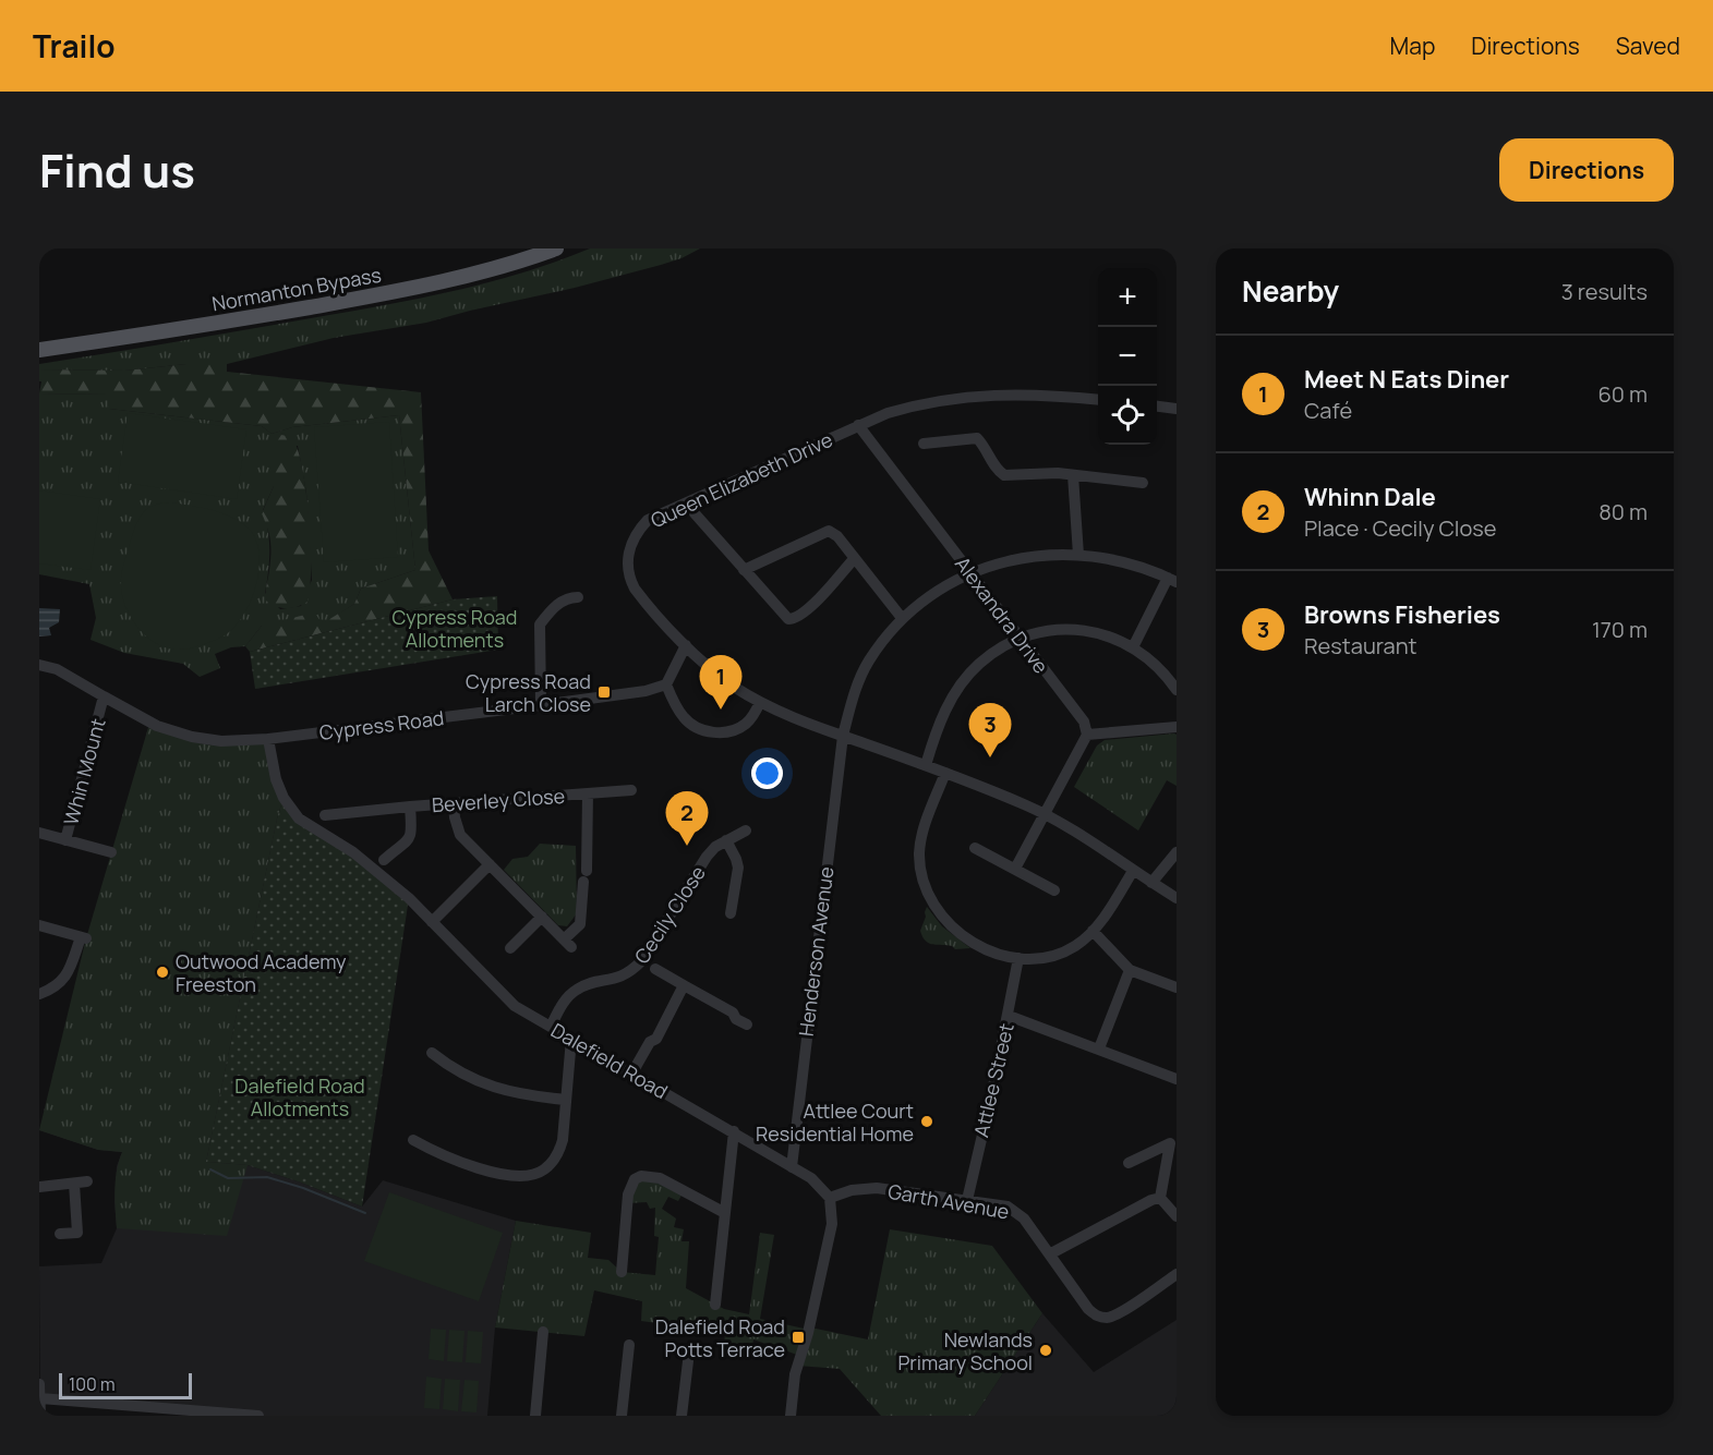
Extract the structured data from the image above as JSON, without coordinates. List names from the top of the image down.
{
  "streets": {
    "main road": ["Normanton Bypass"],
    "street": [
      "Queen Elizabeth Drive",
      "Alexandra Drive",
      "Cypress Road",
      "Whin Mount",
      "Beverley Close",
      "Cecily Close",
      "Henderson Avenue",
      "Dalefield Road",
      "Attlee Street",
      "Garth Avenue"
    ]
  },
  "crossings": [
    ["Queen Elizabeth Drive", "Alexandra Drive"],
    ["Queen Elizabeth Drive", "Henderson Avenue"],
    ["Alexandra Drive", "Henderson Avenue"],
    ["Cypress Road", "Whin Mount"],
    ["Cypress Road", "Dalefield Road"],
    ["Cecily Close", "Dalefield Road"],
    ["Henderson Avenue", "Dalefield Road"],
    ["Dalefield Road", "Garth Avenue"],
    ["Attlee Street", "Garth Avenue"]
  ],
  "parks": ["Cypress Road Allotments", "Dalefield Road Allotments"],
  "places": {
    "transit": ["Cypress Road Larch Close", "Dalefield Road Potts Terrace"],
    "other": ["Outwood Academy Freeston", "Attlee Court Residential Home", "Newlands Primary School"]
  },
  "scale_bar": "100 m",
  "page": {
    "header": "Trailo",
    "nav": ["Map", "Directions", "Saved"],
    "title": "Find us",
    "buttons": "Directions",
    "heading": ["Nearby", "3 results"],
    "map_buttons": ["+", "−"],
    "list": [
      {
        "mark": "1",
        "name": "Meet N Eats Diner",
        "note": "Café",
        "value": "60 m"
      },
      {
        "mark": "2",
        "name": "Whinn Dale",
        "note": "Place · Cecily Close",
        "value": "80 m"
      },
      {
        "mark": "3",
        "name": "Browns Fisheries",
        "note": "Restaurant",
        "value": "170 m"
      }
    ],
    "pins": ["1", "3", "2"],
    "scale": "100 m"
  }
}
